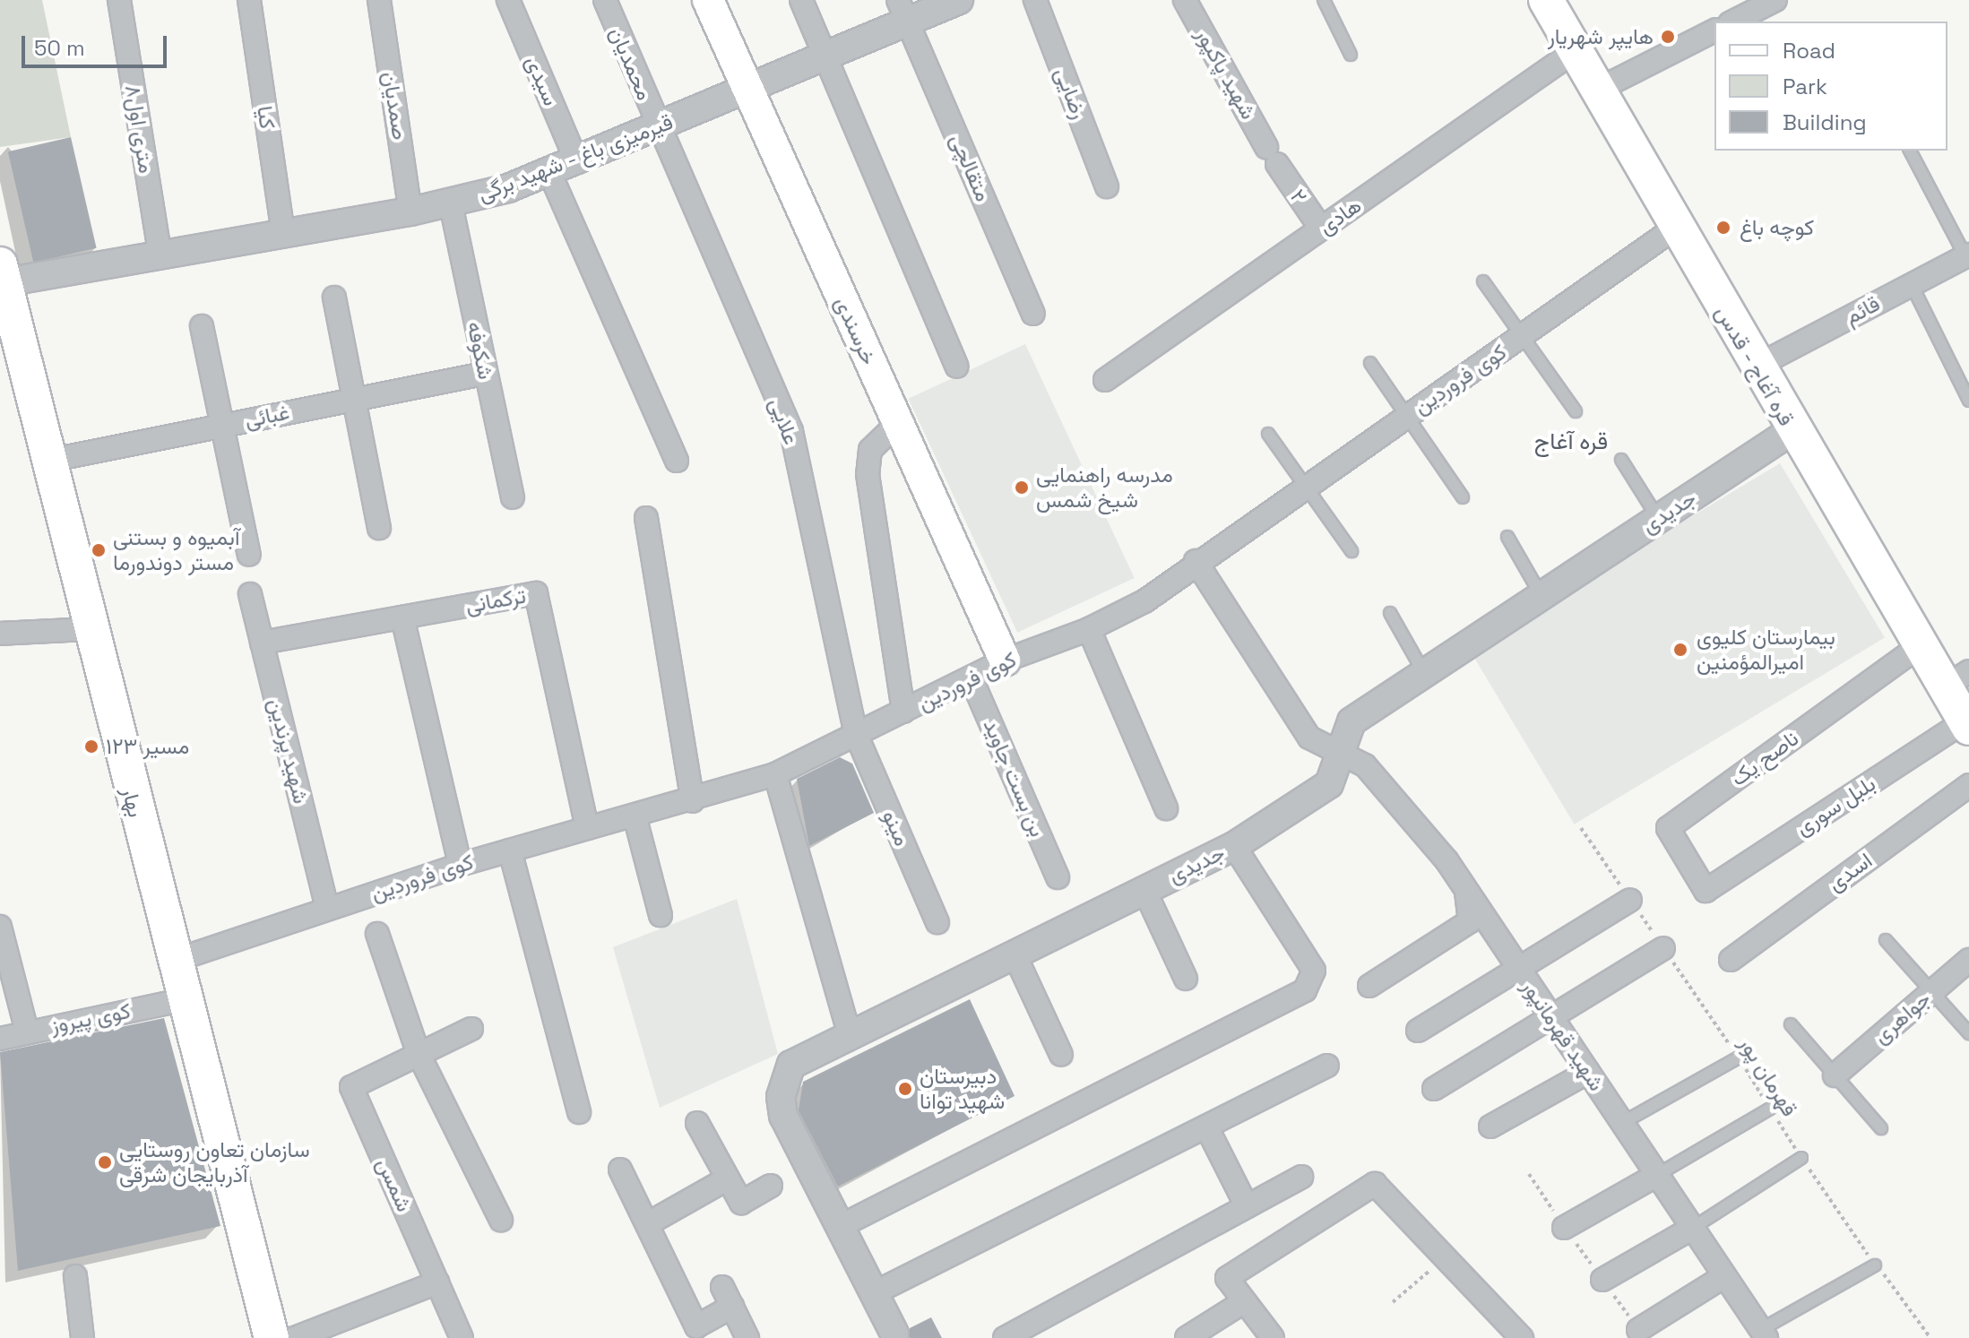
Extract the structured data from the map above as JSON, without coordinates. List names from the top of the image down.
{
  "streets": {
    "main road": ["خرسندی", "قره آغاج - قدس", "بهار"],
    "street": [
      "محمدیان",
      "شهید پاکپور",
      "سیدی",
      "رضایی",
      "صمدیان",
      "کیا",
      "۸متری اول",
      "قیرمیزی باغ - شهید برگی",
      "متقالچی",
      "۲",
      "هادی",
      "قائم",
      "شکوفه",
      "کوی فروردین",
      "غبائی",
      "علایی",
      "جدیدی",
      "ترکمانی",
      "شهید پرندین",
      "ناصح یک",
      "بن بست جاوید",
      "بلبل سوری",
      "مینو",
      "اسدی",
      "جواهری",
      "کوی پیروز",
      "شهید قهرمانپور",
      "شمس"
    ],
    "path": ["قهرمان پور"]
  },
  "crossings": [
    ["محمدیان", "قیرمیزی باغ - شهید برگی"],
    ["محمدیان", "علایی"],
    ["شهید پاکپور", "۲"],
    ["سیدی", "قیرمیزی باغ - شهید برگی"],
    ["صمدیان", "قیرمیزی باغ - شهید برگی"],
    ["کیا", "قیرمیزی باغ - شهید برگی"],
    ["۸متری اول", "قیرمیزی باغ - شهید برگی"],
    ["قیرمیزی باغ - شهید برگی", "متقالچی"],
    ["قیرمیزی باغ - شهید برگی", "خرسندی"],
    ["قیرمیزی باغ - شهید برگی", "شکوفه"],
    ["قیرمیزی باغ - شهید برگی", "علایی"],
    ["قیرمیزی باغ - شهید برگی", "بهار"],
    ["۲", "هادی"],
    ["هادی", "قره آغاج - قدس"],
    ["قائم", "قره آغاج - قدس"],
    ["خرسندی", "کوی فروردین"],
    ["شکوفه", "غبائی"],
    ["قره آغاج - قدس", "کوی فروردین"],
    ["قره آغاج - قدس", "جدیدی"],
    ["قره آغاج - قدس", "ناصح یک"],
    ["قره آغاج - قدس", "بلبل سوری"],
    ["کوی فروردین", "علایی"],
    ["کوی فروردین", "ترکمانی"],
    ["کوی فروردین", "شهید پرندین"],
    ["کوی فروردین", "بن بست جاوید"],
    ["کوی فروردین", "بهار"],
    ["کوی فروردین", "مینو"],
    ["کوی فروردین", "شهید قهرمانپور"],
    ["غبائی", "بهار"],
    ["علایی", "مینو"],
    ["جدیدی", "شهید قهرمانپور"],
    ["ترکمانی", "شهید پرندین"],
    ["ناصح یک", "بلبل سوری"],
    ["بهار", "کوی پیروز"]
  ],
  "districts": ["قره آغاج"],
  "places": [
    "هایپر شهریار",
    "کوچه باغ",
    "مدرسه راهنمایی شیخ شمس",
    "آبمیوه و بستنی مستر دوندورما",
    "بیمارستان کلیوی امیرالمؤمنین",
    "مسیر ۱۲۳",
    "دبیرستان شهید توانا",
    "سازمان تعاون روستایی آذربایجان شرقی"
  ],
  "legend": ["Road", "Park", "Building"],
  "scale_bar": "50 m"
}
